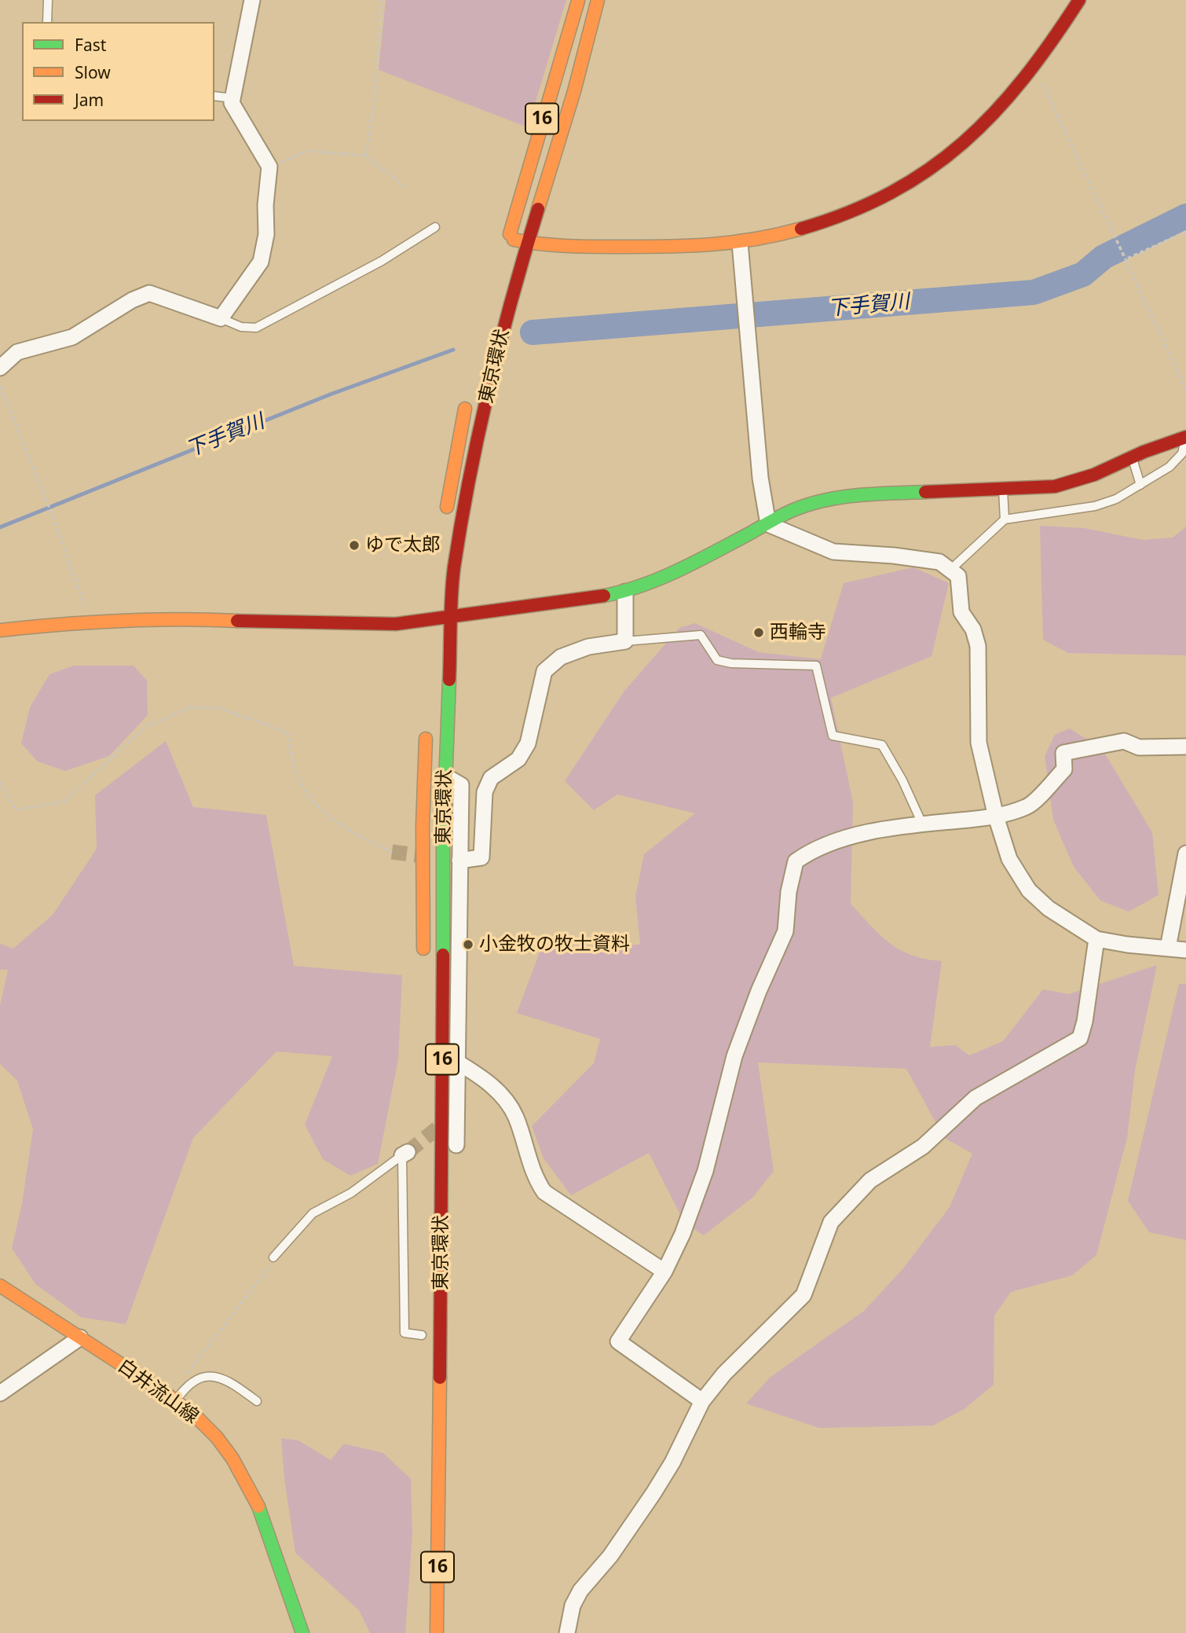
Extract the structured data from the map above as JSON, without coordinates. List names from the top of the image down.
{
  "streets": {
    "main road": ["16", "東京環状", "白井流山線"]
  },
  "crossings": [
    ["16", "東京環状"]
  ],
  "water": ["下手賀川"],
  "places": ["ゆで太郎", "西輪寺", "小金牧の牧士資料"],
  "legend": ["Fast", "Slow", "Jam"]
}
